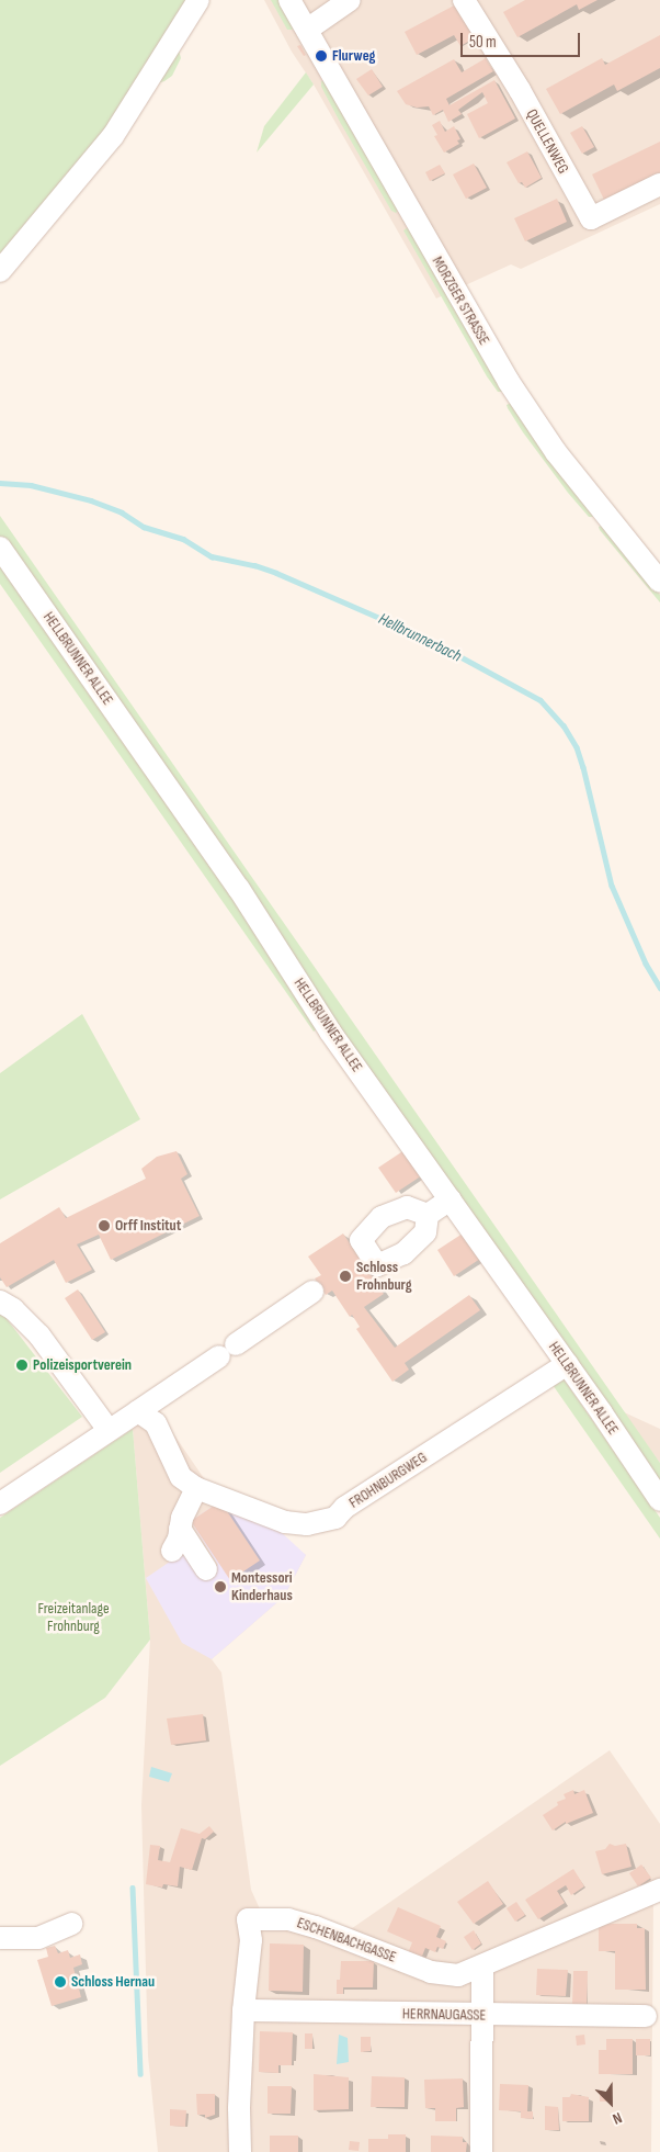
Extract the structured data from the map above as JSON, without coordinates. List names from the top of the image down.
{
  "streets": {
    "street": [
      "QUELLENWEG",
      "MORZGER STRASSE",
      "HELLBRUNNER ALLEE",
      "FROHNBURGWEG",
      "ESCHENBACHGASSE",
      "HERRNAUGASSE"
    ]
  },
  "crossings": [
    ["HELLBRUNNER ALLEE", "FROHNBURGWEG"],
    ["ESCHENBACHGASSE", "HERRNAUGASSE"]
  ],
  "water": ["Hellbrunnerbach"],
  "parks": ["Freizeitanlage Frohnburg"],
  "places": [
    "Flurweg",
    "Orff Institut",
    "Schloss Frohnburg",
    "Polizeisportverein",
    "Montessori Kinderhaus",
    "Schloss Hernau"
  ],
  "scale_bar": "50 m",
  "north": "bottom right"
}
